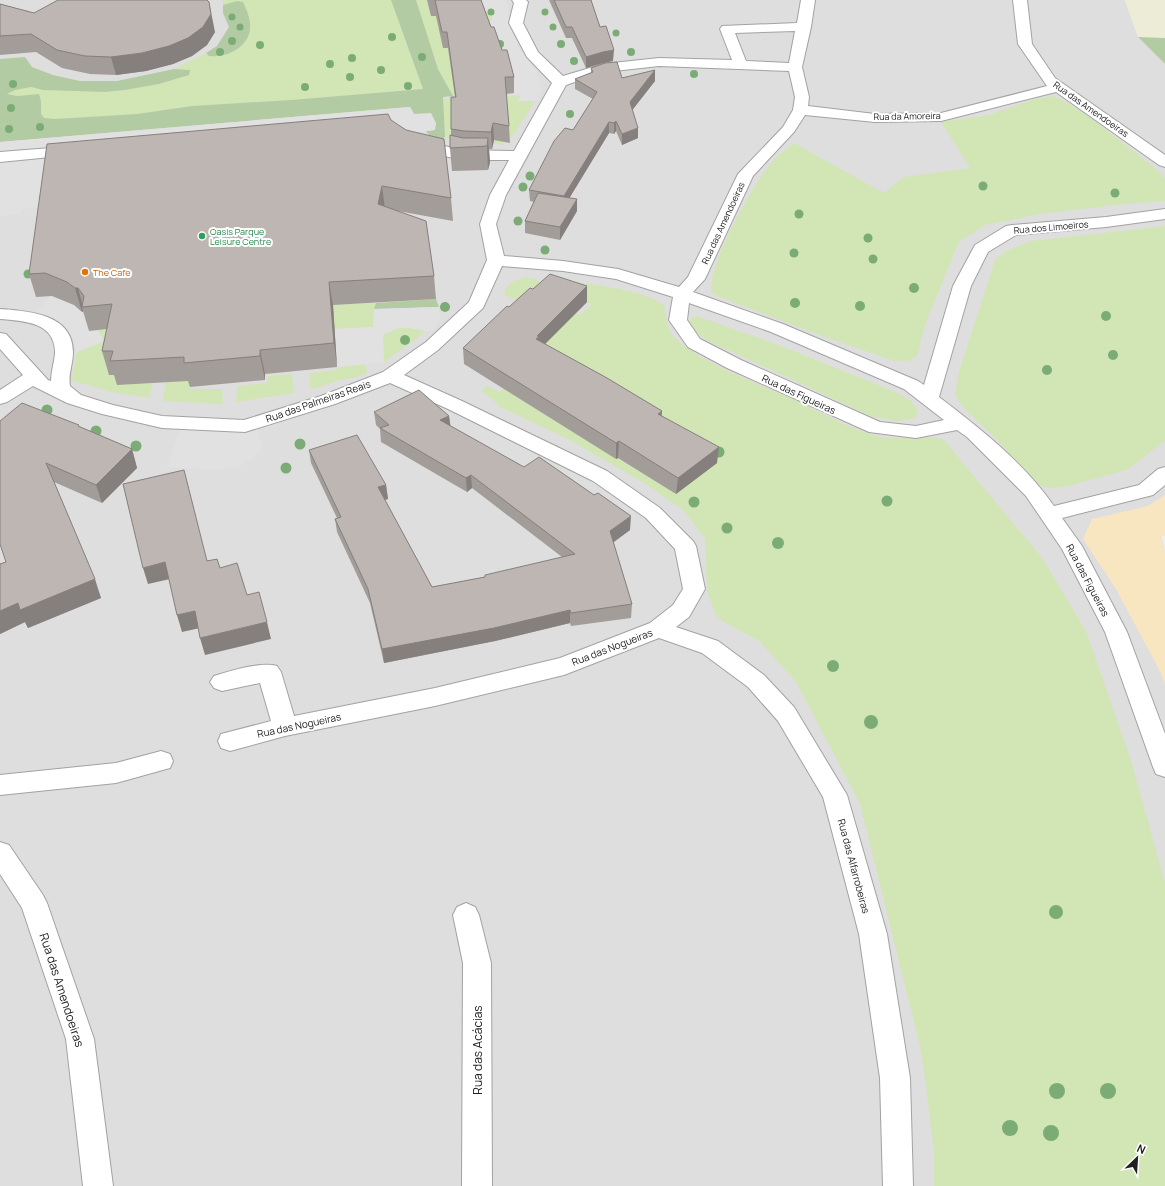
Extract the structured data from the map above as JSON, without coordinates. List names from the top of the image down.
{
  "streets": {
    "street": [
      "Rua das Amendoeiras",
      "Rua da Amoreira",
      "Rua dos Limoeiros",
      "Rua das Figueiras",
      "Rua das Palmeiras Reais",
      "Rua das Nogueiras",
      "Rua das Alfarrobeiras",
      "Rua das Acácias"
    ]
  },
  "crossings": [
    ["Rua das Amendoeiras", "Rua da Amoreira"],
    ["Rua das Amendoeiras", "Rua das Figueiras"],
    ["Rua dos Limoeiros", "Rua das Figueiras"],
    ["Rua das Figueiras", "Rua das Palmeiras Reais"],
    ["Rua das Palmeiras Reais", "Rua das Nogueiras"],
    ["Rua das Nogueiras", "Rua das Alfarrobeiras"]
  ],
  "places": ["Oasis Parque Leisure Centre", "The Cafe"],
  "north": "top right"
}
